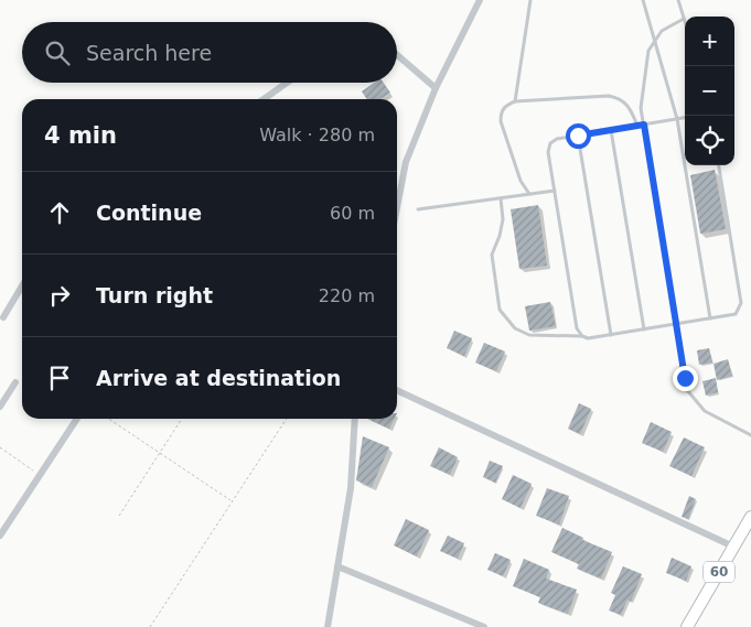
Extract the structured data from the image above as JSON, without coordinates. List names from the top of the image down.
{
  "streets": {
    "highway": ["60"]
  },
  "page": {
    "map_buttons": ["+", "−"],
    "search": "Search here",
    "heading": ["4 min", "Walk · 280 m"],
    "list": [
      ["Continue", "60 m"],
      ["Turn right", "220 m"],
      "Arrive at destination"
    ]
  }
}
